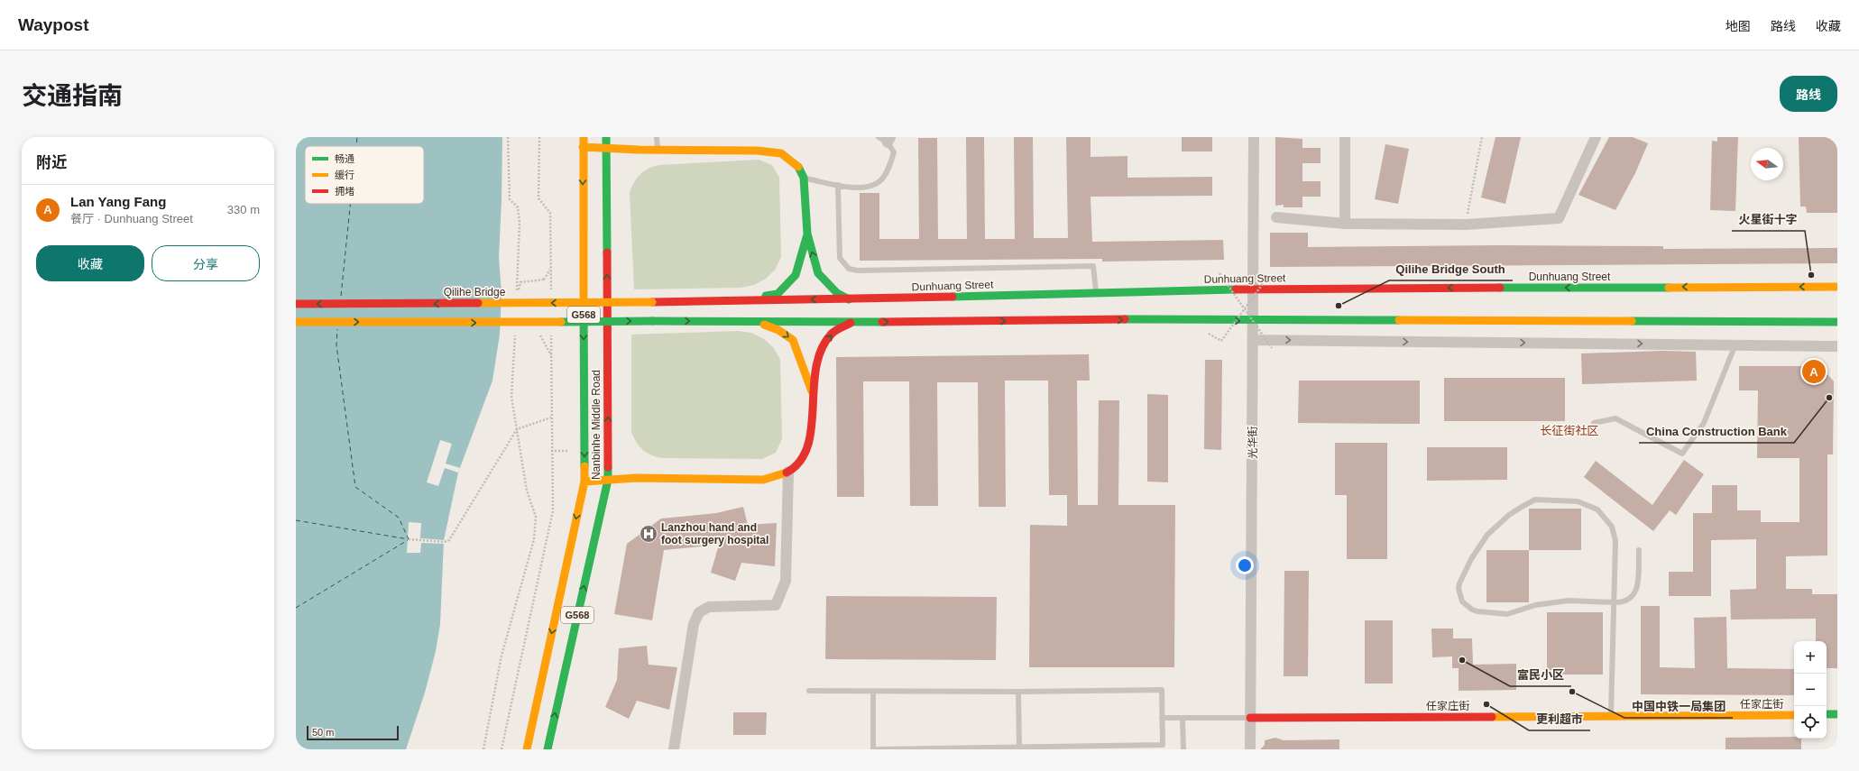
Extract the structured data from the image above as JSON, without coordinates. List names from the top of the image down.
{
  "streets": {
    "main road": [
      "Dunhuang Street",
      "Qilihe Bridge",
      "G568",
      "Nanbinhe Middle Road",
      "任家庄街"
    ],
    "street": ["光华街"]
  },
  "crossings": [
    ["Dunhuang Street", "Qilihe Bridge"],
    ["Dunhuang Street", "光华街"],
    ["光华街", "任家庄街"]
  ],
  "districts": ["长征街社区"],
  "places": {
    "other": [
      "火星街十字",
      "Qilihe Bridge South",
      "China Construction Bank",
      "富民小区",
      "中国中铁一局集团",
      "更利超市"
    ],
    "hospital": ["Lanzhou hand and foot surgery hospital"]
  },
  "legend": ["畅通", "缓行", "拥堵"],
  "scale_bar": "50 m",
  "north": "left",
  "page": {
    "header": "Waypost",
    "nav": ["地图", "路线", "收藏"],
    "title": "交通指南",
    "buttons": [
      "路线",
      ["收藏", "分享"]
    ],
    "heading": "附近",
    "list": [
      {
        "mark": "A",
        "name": "Lan Yang Fang",
        "note": "餐厅 · Dunhuang Street",
        "value": "330 m"
      }
    ],
    "pins": "A",
    "map_buttons": ["+", "−"],
    "scale": "50 m"
  }
}
